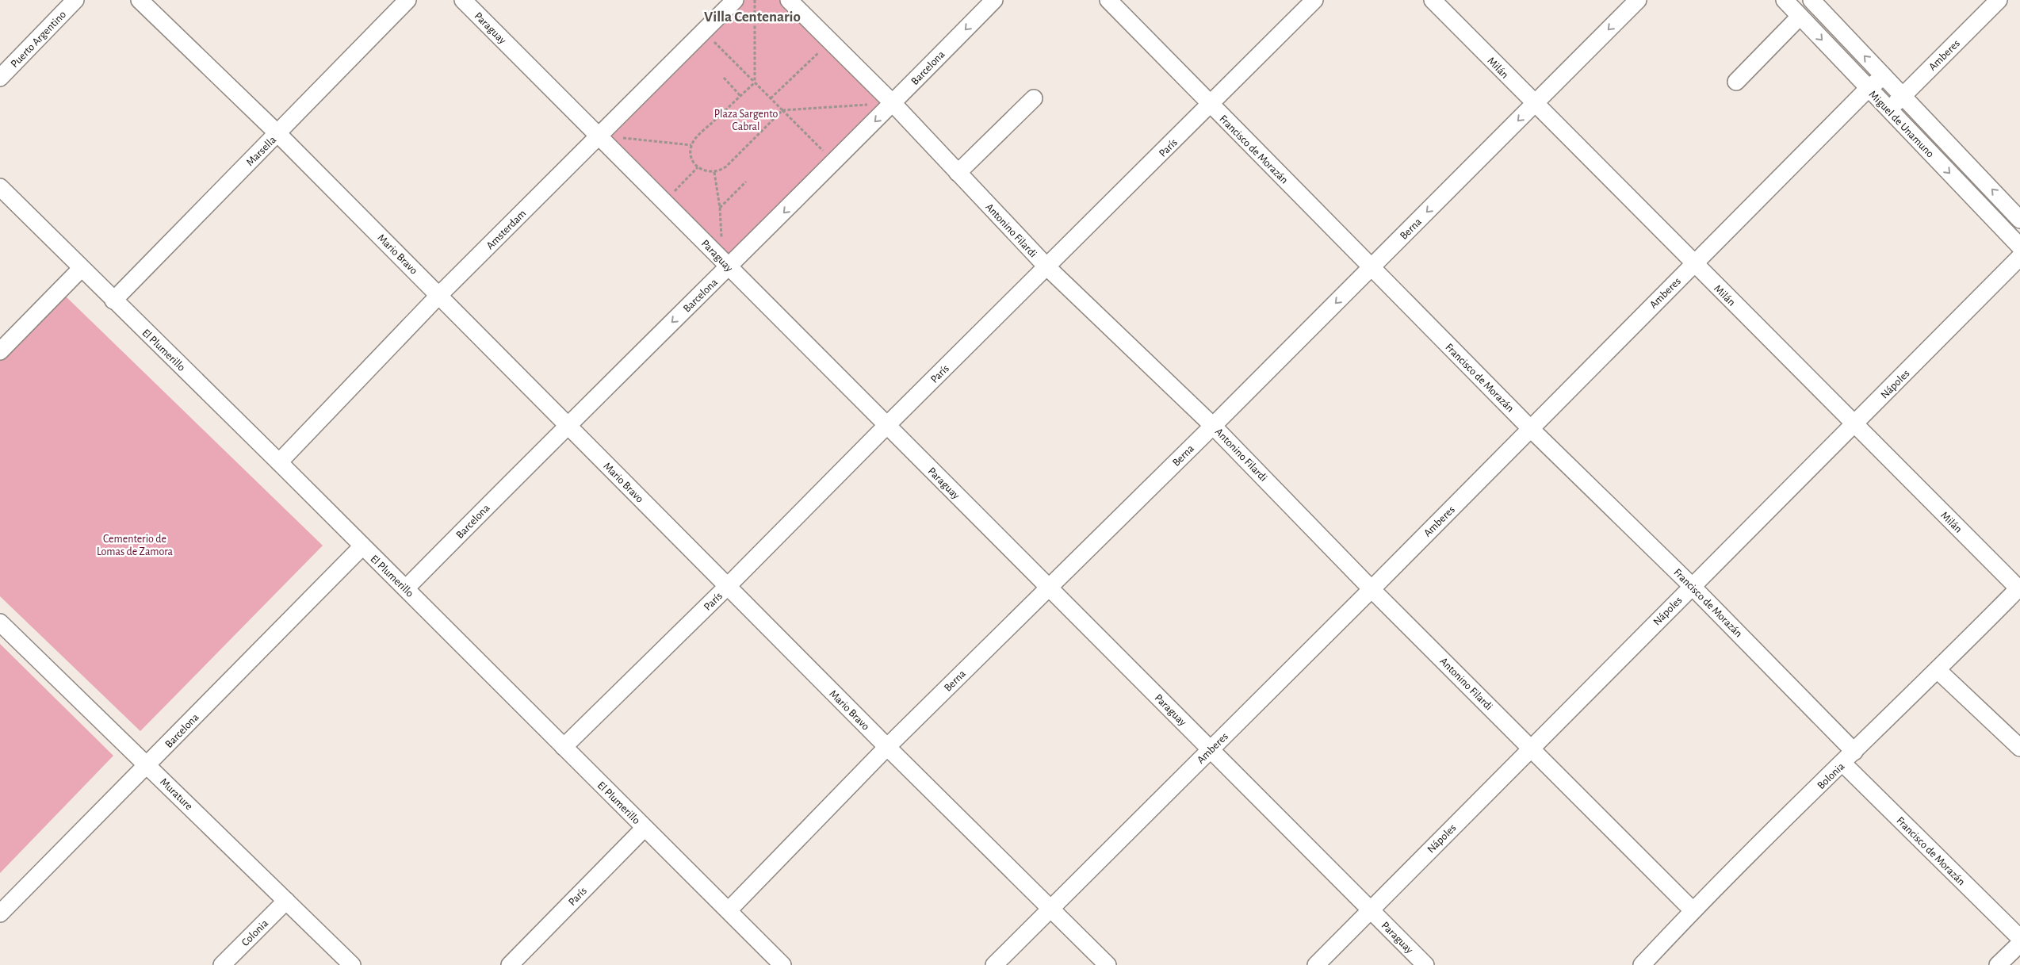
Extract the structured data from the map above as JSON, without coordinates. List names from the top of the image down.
{
  "streets": {
    "street": [
      "Paraguay",
      "Puerto Argentino",
      "Amberes",
      "Barcelona",
      "Milán",
      "Miguel de Unamuno",
      "París",
      "Francisco de Morazán",
      "Marsella",
      "Berna",
      "Amsterdam",
      "Antonino Filardi",
      "Mario Bravo",
      "El Plumerillo",
      "Nápoles",
      "Bolonia",
      "Murature",
      "Colonia"
    ]
  },
  "crossings": [
    ["Paraguay", "Amberes"],
    ["Paraguay", "Barcelona"],
    ["Paraguay", "París"],
    ["Paraguay", "Berna"],
    ["Paraguay", "Amsterdam"],
    ["Paraguay", "Nápoles"],
    ["Amberes", "Milán"],
    ["Amberes", "Miguel de Unamuno"],
    ["Amberes", "Francisco de Morazán"],
    ["Amberes", "Antonino Filardi"],
    ["Amberes", "Mario Bravo"],
    ["Barcelona", "Antonino Filardi"],
    ["Barcelona", "Mario Bravo"],
    ["Barcelona", "El Plumerillo"],
    ["Barcelona", "Murature"],
    ["Milán", "Berna"],
    ["Milán", "Nápoles"],
    ["Milán", "Bolonia"],
    ["París", "Francisco de Morazán"],
    ["París", "Antonino Filardi"],
    ["París", "Mario Bravo"],
    ["París", "El Plumerillo"],
    ["Francisco de Morazán", "Berna"],
    ["Francisco de Morazán", "Nápoles"],
    ["Francisco de Morazán", "Bolonia"],
    ["Marsella", "Mario Bravo"],
    ["Marsella", "El Plumerillo"],
    ["Berna", "Antonino Filardi"],
    ["Berna", "Mario Bravo"],
    ["Berna", "El Plumerillo"],
    ["Amsterdam", "Mario Bravo"],
    ["Amsterdam", "El Plumerillo"],
    ["Antonino Filardi", "Nápoles"],
    ["Antonino Filardi", "Bolonia"],
    ["Murature", "Colonia"]
  ],
  "one_way": ["Barcelona", "Berna"],
  "districts": ["Villa Centenario"],
  "parks": ["Plaza Sargento Cabral", "Cementerio de Lomas de Zamora"]
}
